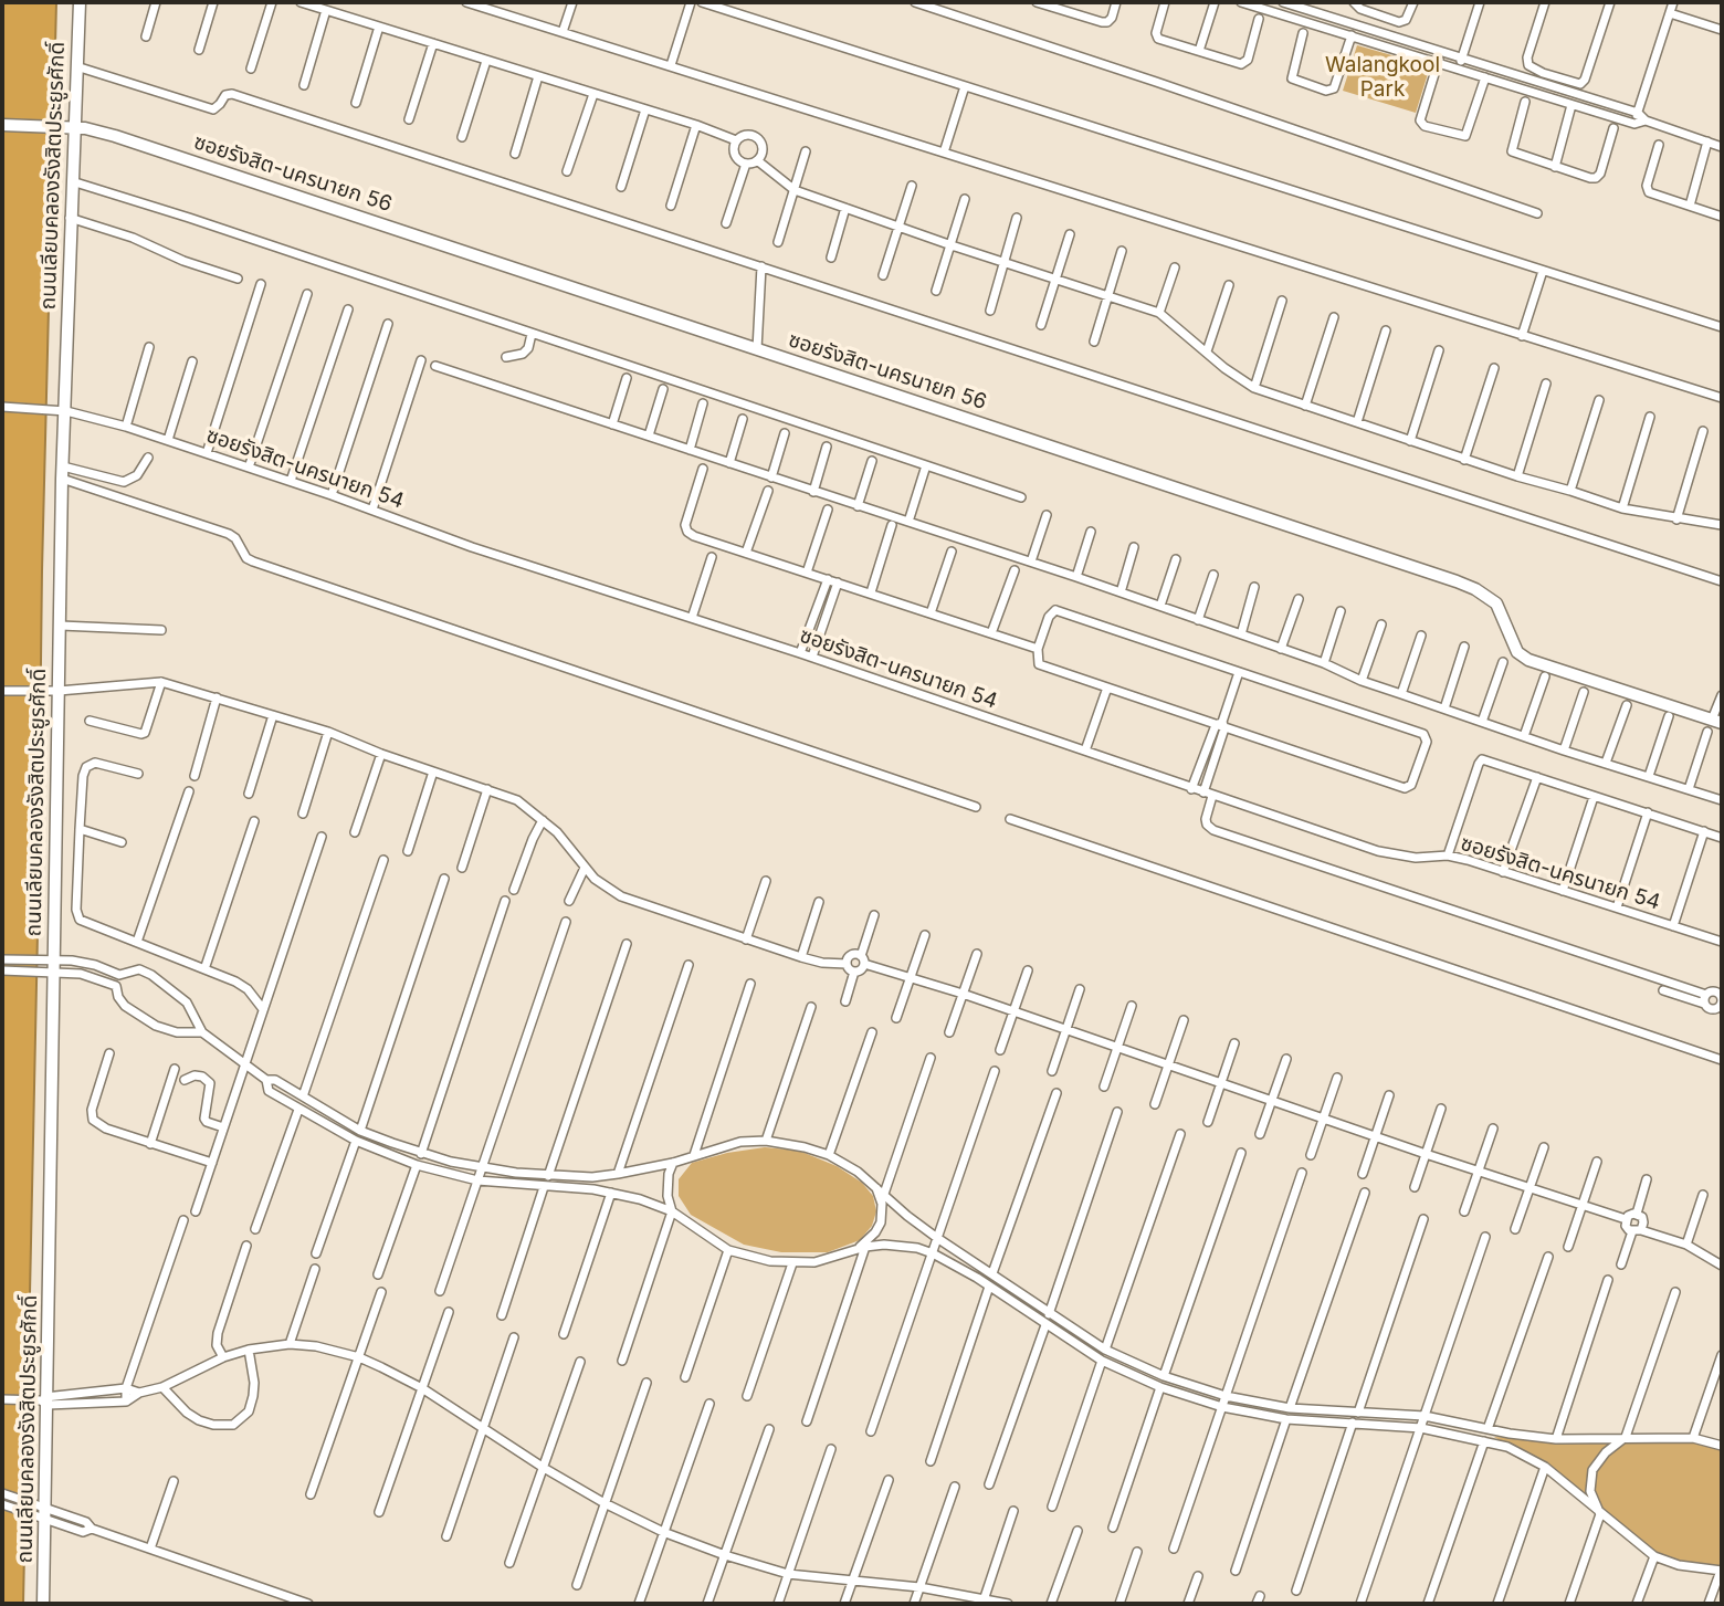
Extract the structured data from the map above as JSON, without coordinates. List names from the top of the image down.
{
  "streets": {
    "street": ["ซอยรังสิต-นครนายก 56", "ถนนเลียบคลองรังสิตประยูรศักดิ์", "ซอยรังสิต-นครนายก 54"]
  },
  "crossings": [
    ["ซอยรังสิต-นครนายก 56", "ถนนเลียบคลองรังสิตประยูรศักดิ์"],
    ["ถนนเลียบคลองรังสิตประยูรศักดิ์", "ซอยรังสิต-นครนายก 54"]
  ],
  "parks": ["Walangkool Park"]
}
